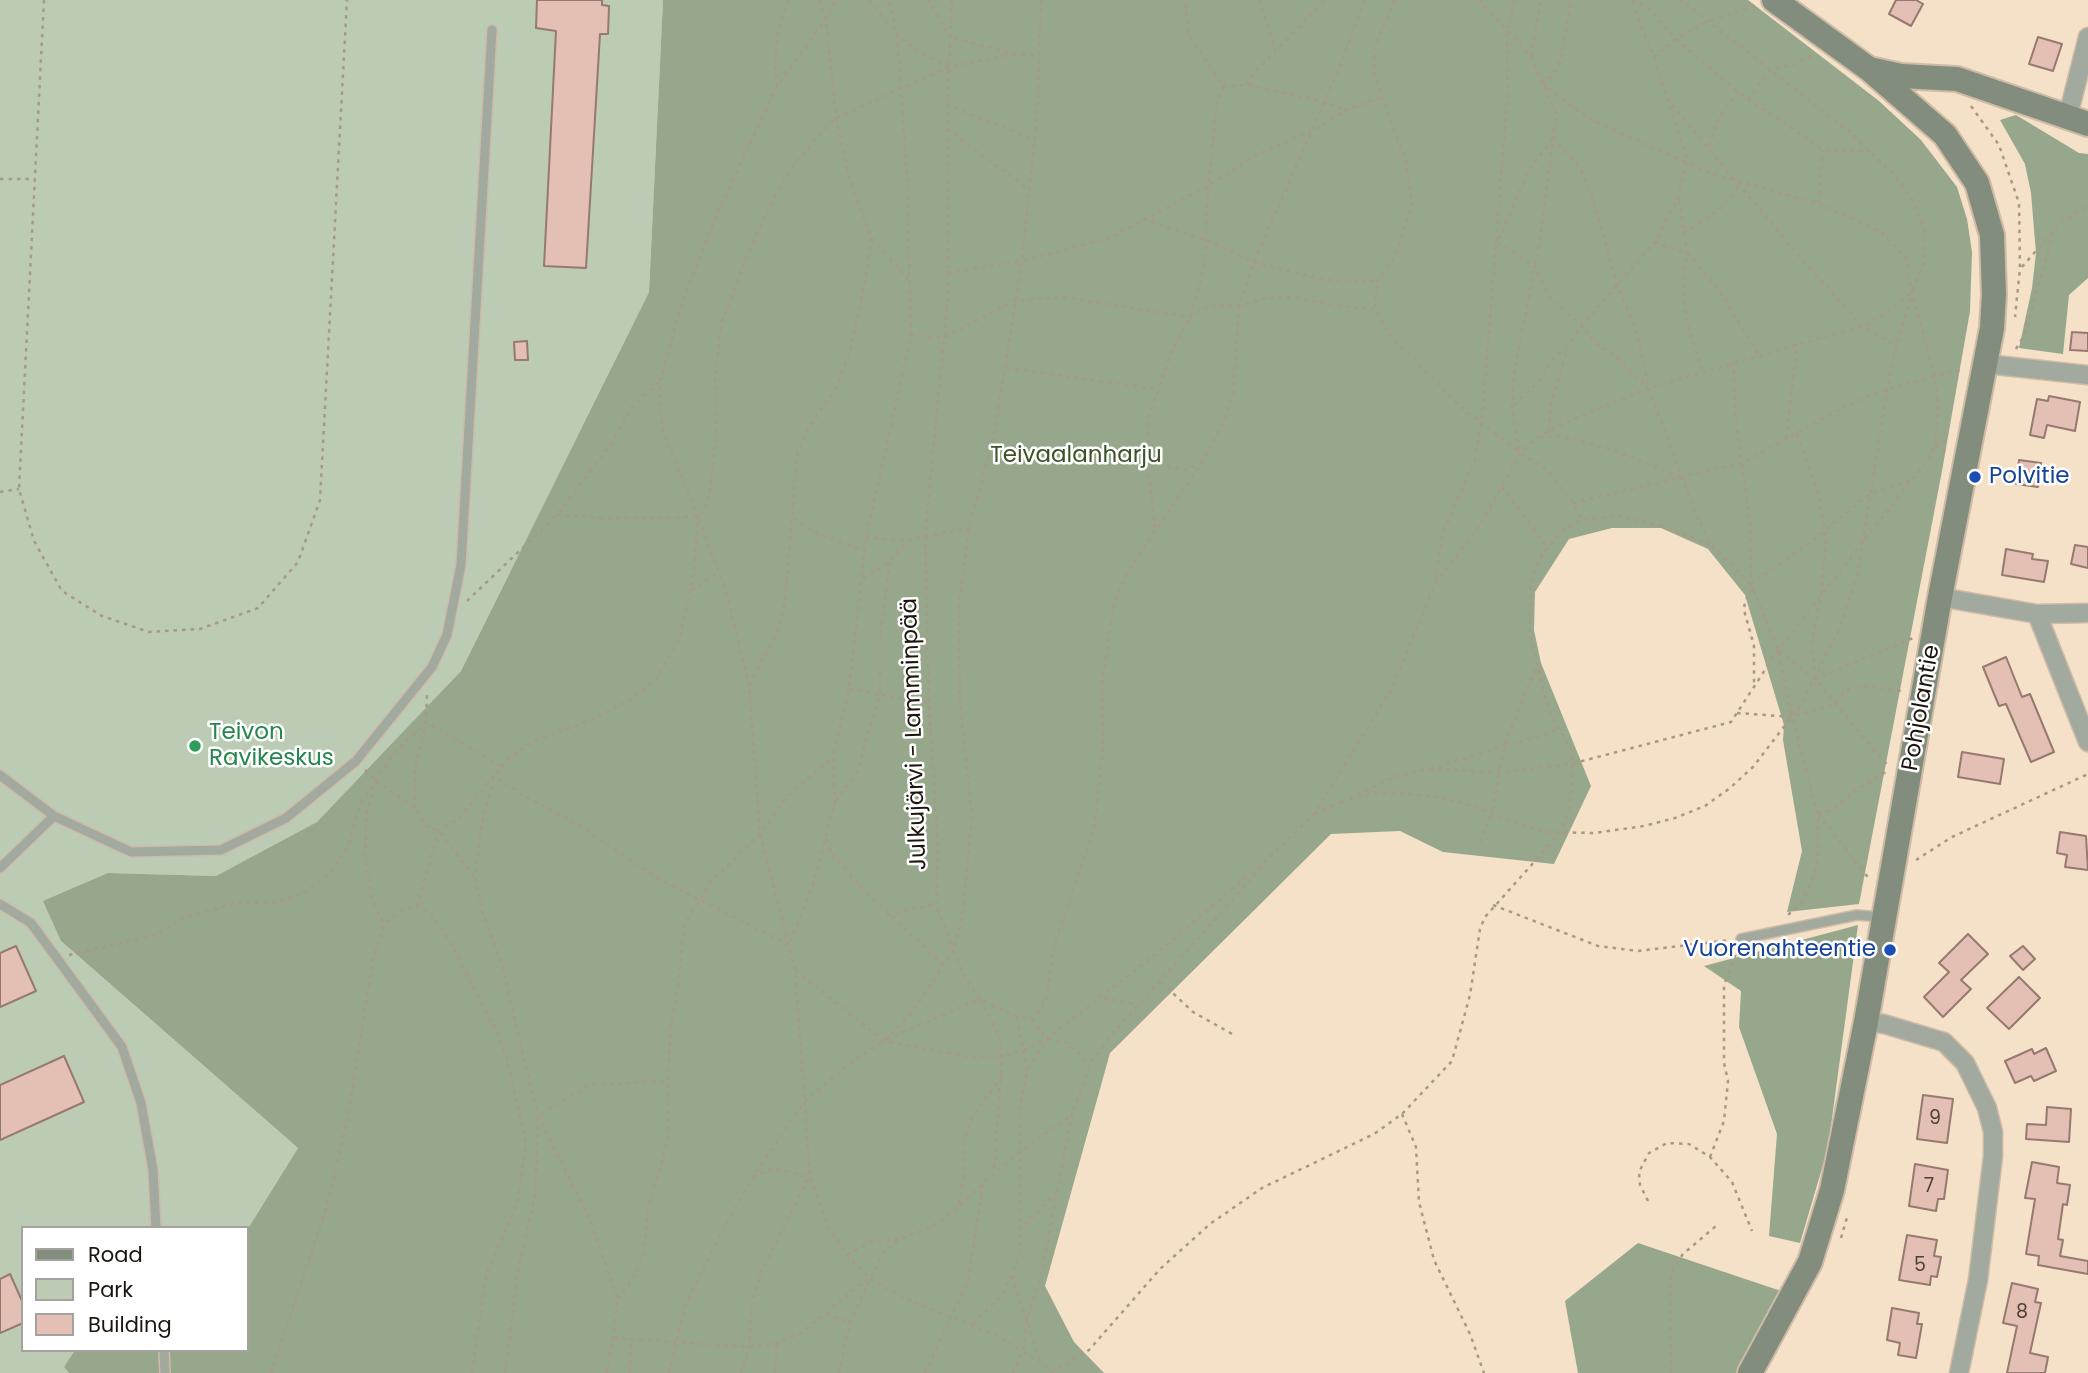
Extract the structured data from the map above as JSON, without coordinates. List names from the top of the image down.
{
  "streets": {
    "main road": ["Pohjolantie"],
    "path": ["Julkujärvi - Lamminpää"]
  },
  "parks": ["Teivaalanharju"],
  "places": ["Polvitie", "Teivon Ravikeskus", "Vuorenahteentie"],
  "house_numbers": [
    "9",
    "7",
    "5",
    "8"
  ],
  "legend": ["Road", "Park", "Building"]
}
